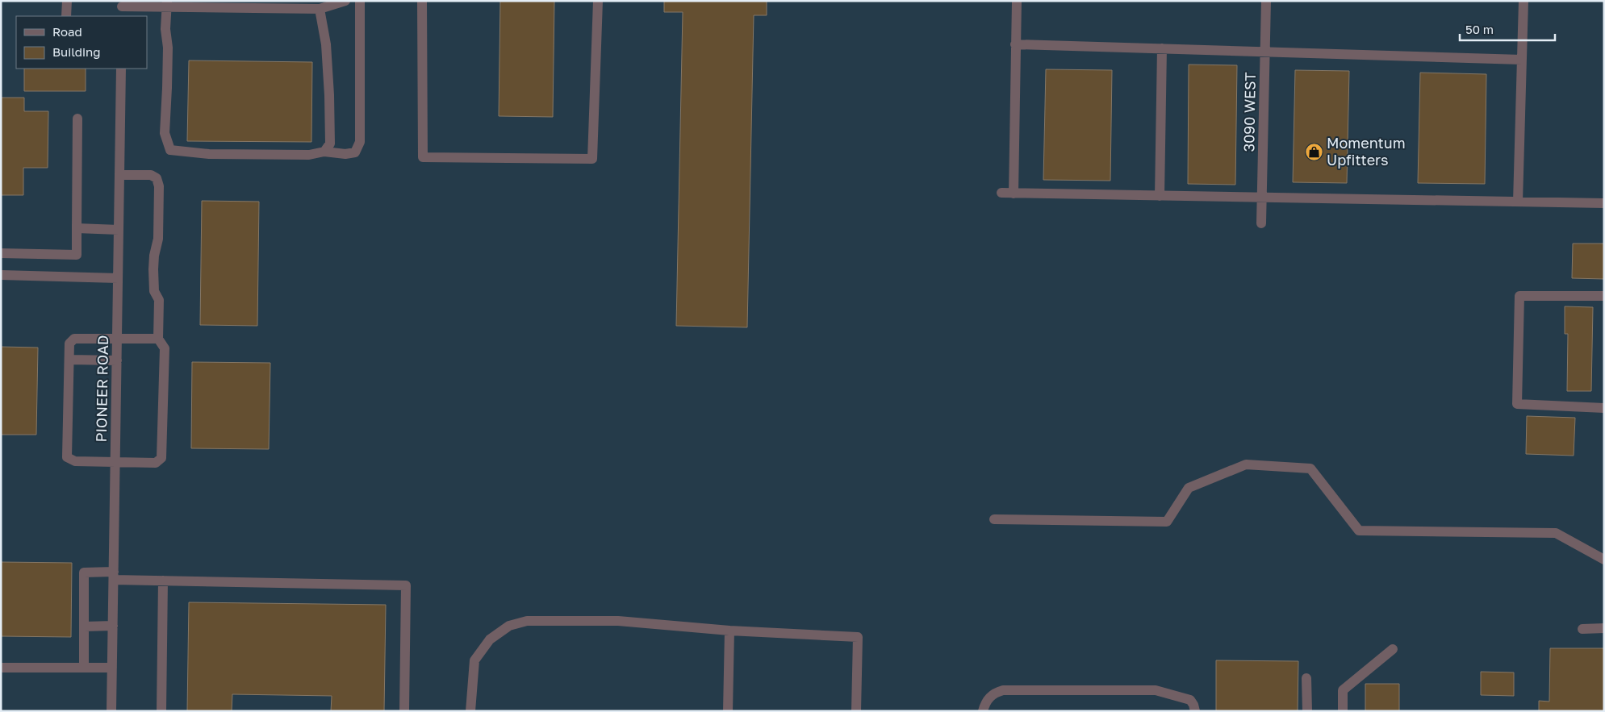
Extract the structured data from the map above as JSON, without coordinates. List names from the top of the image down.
{
  "streets": {
    "street": ["3090 WEST", "PIONEER ROAD"]
  },
  "places": {
    "shop": ["Momentum Upfitters"]
  },
  "legend": ["Road", "Building"],
  "scale_bar": "50 m"
}
